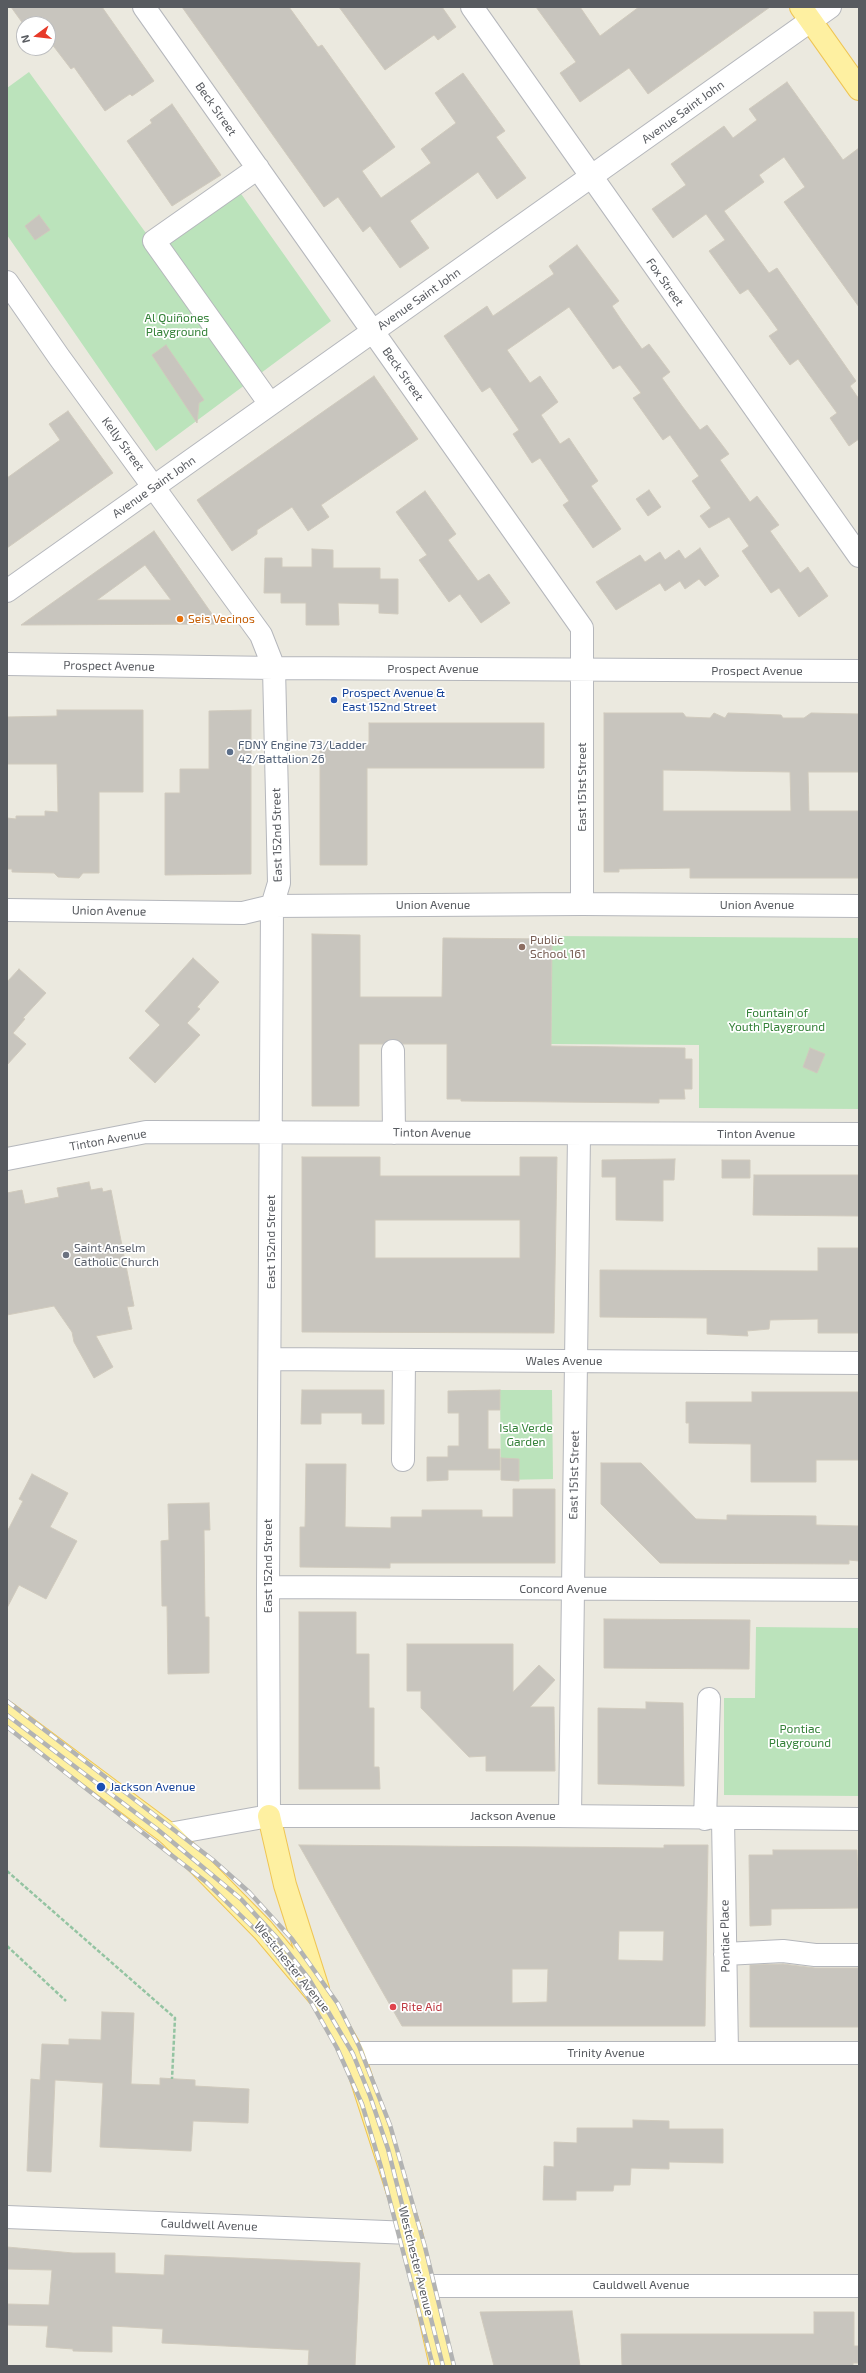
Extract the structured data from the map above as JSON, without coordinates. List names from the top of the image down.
{
  "streets": {
    "main road": ["Westchester Avenue"],
    "street": [
      "Beck Street",
      "Avenue Saint John",
      "Fox Street",
      "Kelly Street",
      "Prospect Avenue",
      "East 151st Street",
      "East 152nd Street",
      "Union Avenue",
      "Tinton Avenue",
      "Wales Avenue",
      "Concord Avenue",
      "Jackson Avenue",
      "Pontiac Place",
      "Trinity Avenue",
      "Cauldwell Avenue"
    ]
  },
  "crossings": [
    ["Beck Street", "Avenue Saint John"],
    ["Beck Street", "Prospect Avenue"],
    ["Beck Street", "East 151st Street"],
    ["Avenue Saint John", "Fox Street"],
    ["Avenue Saint John", "Kelly Street"],
    ["Kelly Street", "Prospect Avenue"],
    ["Kelly Street", "East 152nd Street"],
    ["Prospect Avenue", "East 151st Street"],
    ["Prospect Avenue", "East 152nd Street"],
    ["East 151st Street", "Union Avenue"],
    ["East 151st Street", "Tinton Avenue"],
    ["East 151st Street", "Wales Avenue"],
    ["East 151st Street", "Concord Avenue"],
    ["East 151st Street", "Jackson Avenue"],
    ["East 152nd Street", "Union Avenue"],
    ["East 152nd Street", "Tinton Avenue"],
    ["East 152nd Street", "Wales Avenue"],
    ["East 152nd Street", "Concord Avenue"],
    ["East 152nd Street", "Jackson Avenue"],
    ["Jackson Avenue", "Pontiac Place"],
    ["Jackson Avenue", "Westchester Avenue"],
    ["Pontiac Place", "Trinity Avenue"],
    ["Westchester Avenue", "Trinity Avenue"],
    ["Westchester Avenue", "Cauldwell Avenue"]
  ],
  "parks": [
    "Al Quiñones Playground",
    "Fountain of Youth Playground",
    "Isla Verde Garden",
    "Pontiac Playground"
  ],
  "places": [
    "Seis Vecinos",
    "Prospect Avenue & East 152nd Street",
    "FDNY Engine 73/Ladder 42/Battalion 26",
    "Public School 161",
    "Saint Anselm Catholic Church",
    "Jackson Avenue",
    "Rite Aid"
  ],
  "north": "left"
}
